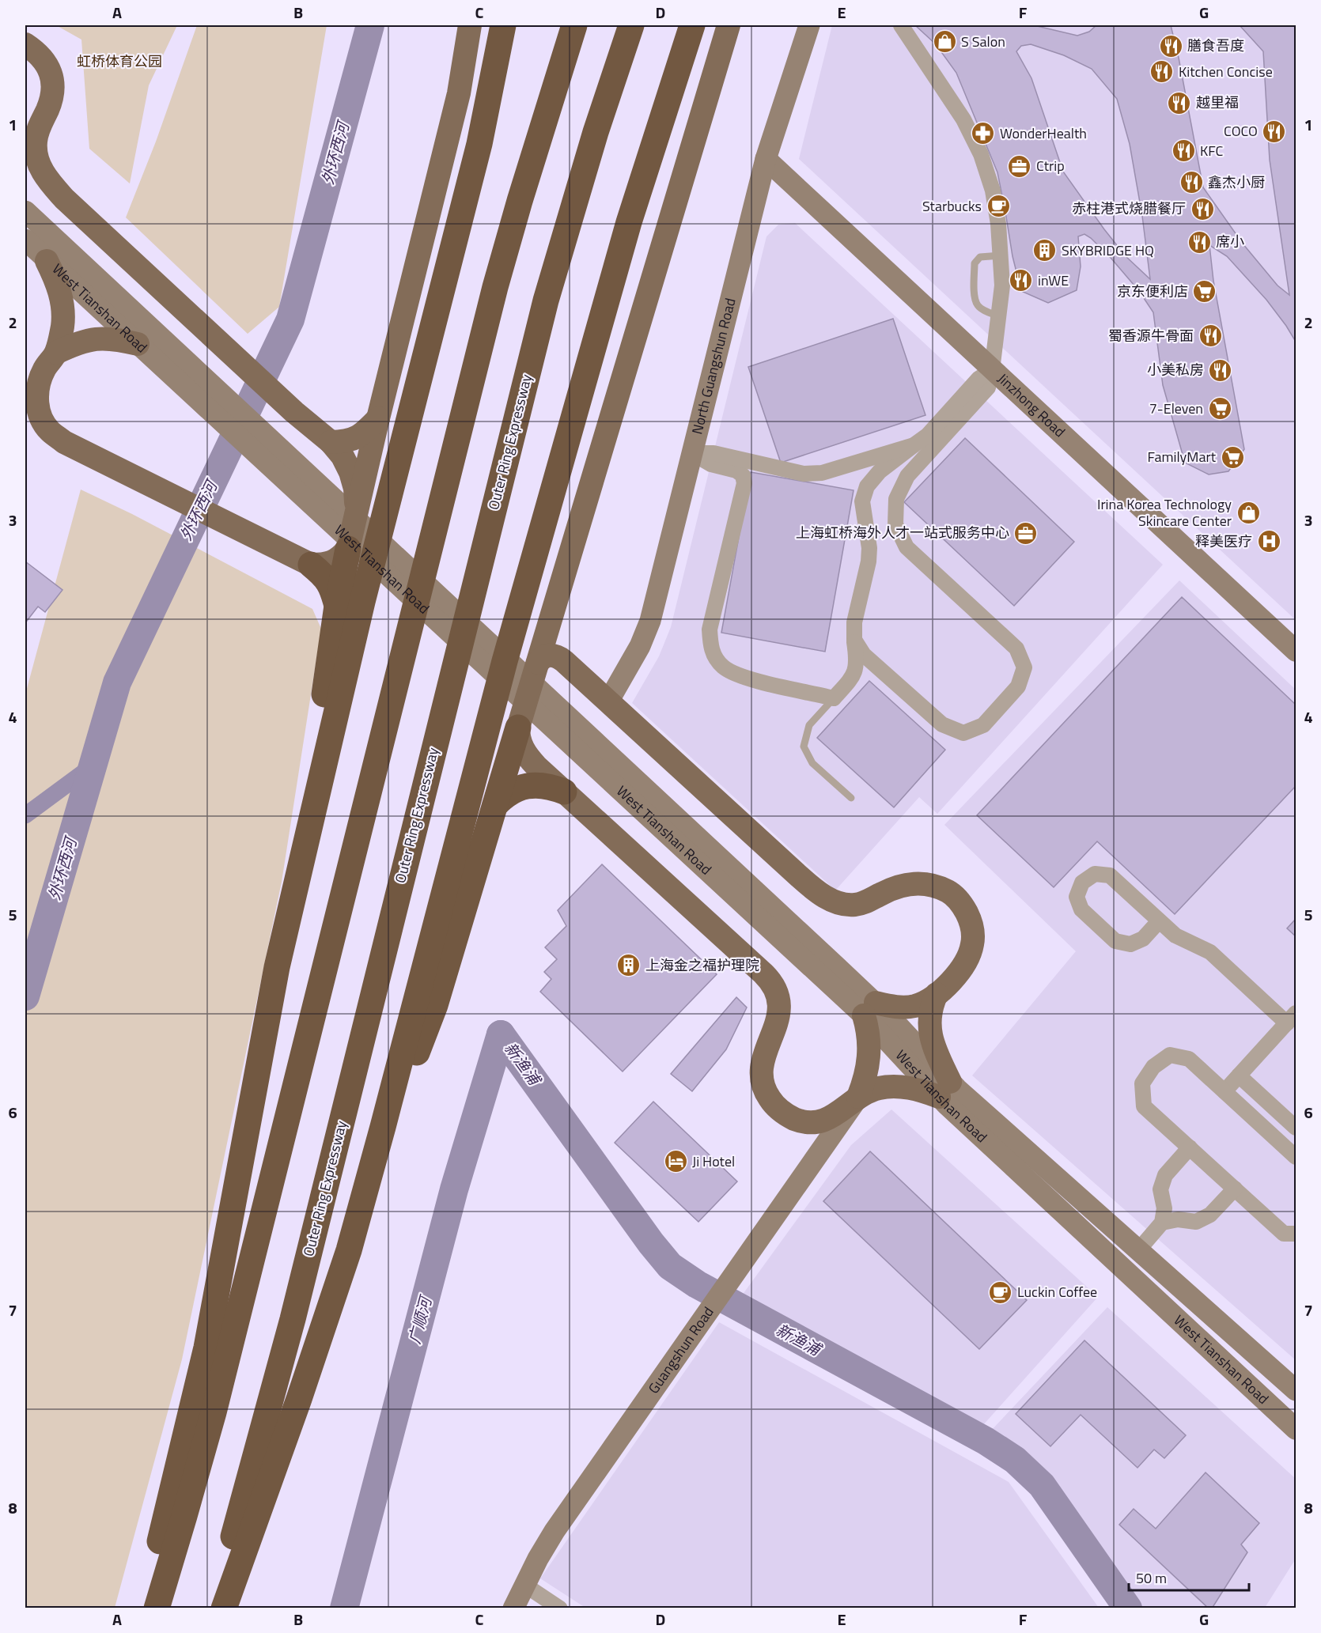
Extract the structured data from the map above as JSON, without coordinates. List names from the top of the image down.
{
  "streets": {
    "highway": ["Outer Ring Expressway"],
    "main road": [
      "West Tianshan Road",
      "North Guangshun Road",
      "Jinzhong Road",
      "Guangshun Road"
    ]
  },
  "crossings": [
    ["North Guangshun Road", "Jinzhong Road"]
  ],
  "water": ["外环西河", "新渔浦", "广顺河"],
  "parks": ["虹桥体育公园"],
  "places": {
    "shop": ["S Salon", "Irina Korea Technology Skincare Center"],
    "restaurant": [
      "膳食吾度",
      "Kitchen Concise",
      "越里福",
      "COCO",
      "KFC",
      "鑫杰小厨",
      "赤柱港式烧腊餐厅",
      "席小",
      "inWE",
      "蜀香源牛骨面",
      "小美私房"
    ],
    "pharmacy": ["WonderHealth"],
    "office": ["Ctrip", "上海虹桥海外人才一站式服务中心"],
    "cafe": ["Starbucks", "Luckin Coffee"],
    "building": ["SKYBRIDGE HQ", "上海金之福护理院"],
    "supermarket": ["京东便利店", "7-Eleven", "FamilyMart"],
    "hospital": ["释美医疗"],
    "hotel": ["Ji Hotel"]
  },
  "scale_bar": "50 m",
  "grid": {
    "columns": [
      "A",
      "B",
      "C",
      "D",
      "E",
      "F",
      "G"
    ],
    "rows": [
      "1",
      "2",
      "3",
      "4",
      "5",
      "6",
      "7",
      "8"
    ]
  }
}
